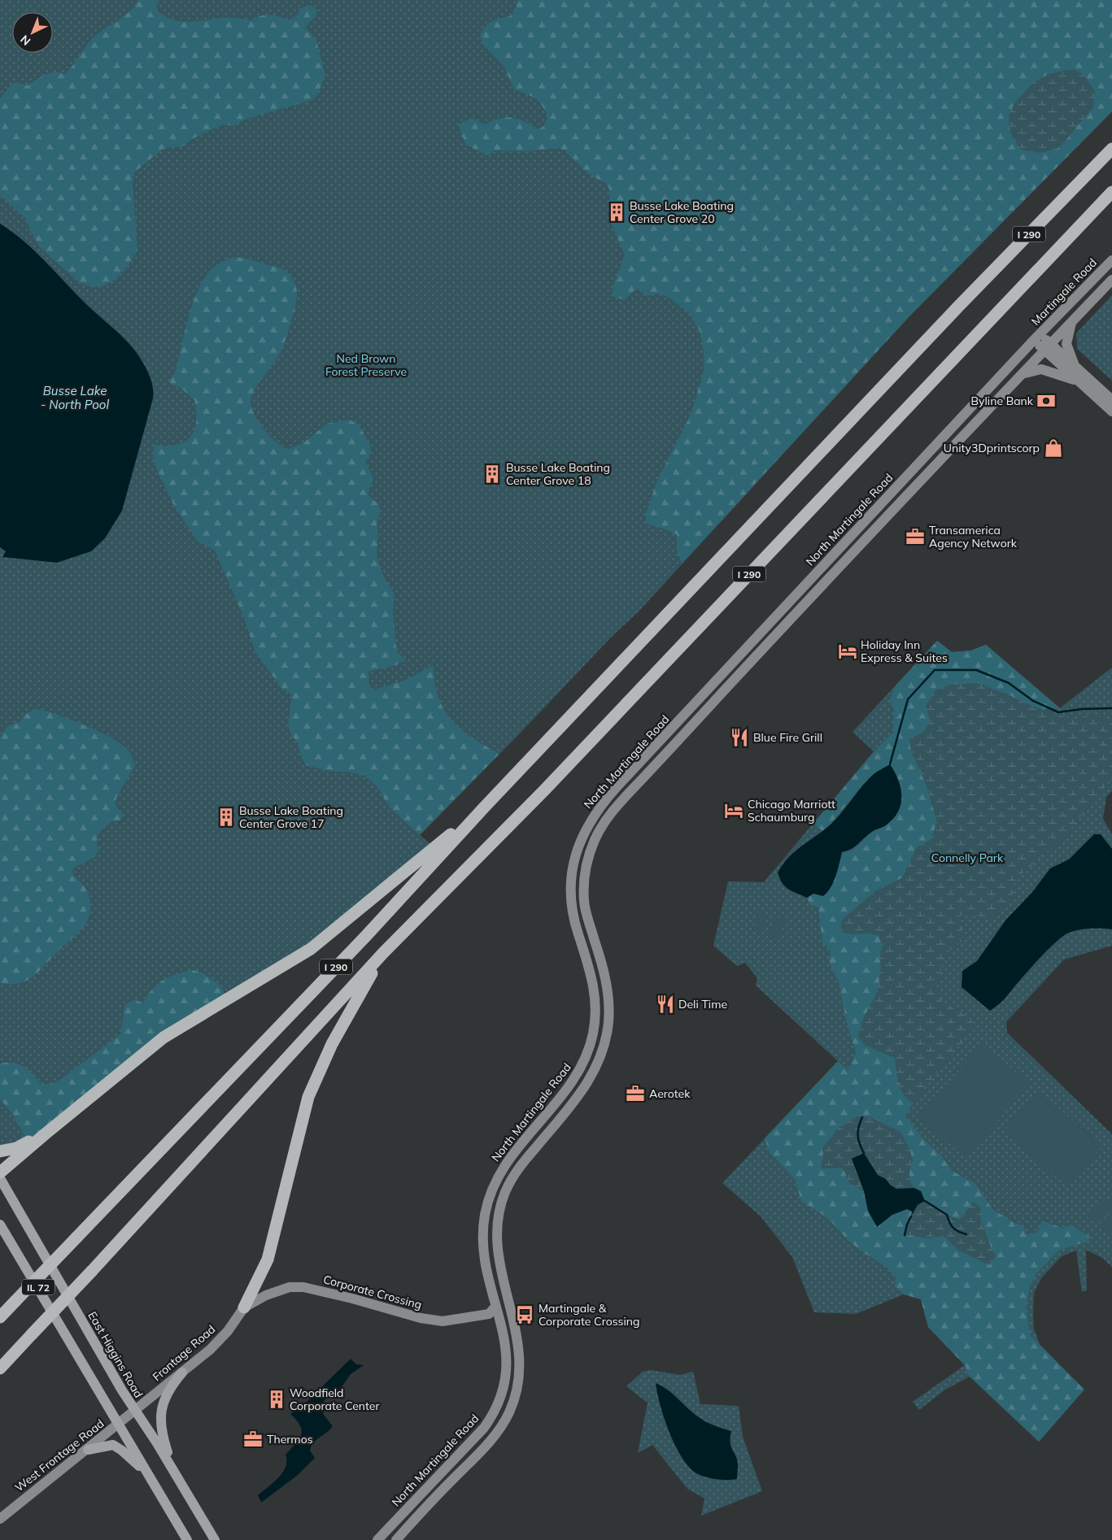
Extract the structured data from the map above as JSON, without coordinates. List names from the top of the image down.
{
  "streets": {
    "highway": ["I 290"],
    "main road": ["IL 72", "East Higgins Road"],
    "street": [
      "Martingale Road",
      "North Martingale Road",
      "Corporate Crossing",
      "Frontage Road",
      "West Frontage Road"
    ]
  },
  "crossings": [
    ["Martingale Road", "North Martingale Road"],
    ["North Martingale Road", "Corporate Crossing"],
    ["IL 72", "West Frontage Road"],
    ["Corporate Crossing", "Frontage Road"],
    ["Frontage Road", "East Higgins Road"],
    ["Frontage Road", "West Frontage Road"],
    ["East Higgins Road", "West Frontage Road"]
  ],
  "water": ["Busse Lake - North Pool"],
  "parks": ["Ned Brown Forest Preserve", "Connelly Park"],
  "places": {
    "building": [
      "Busse Lake Boating Center Grove 20",
      "Busse Lake Boating Center Grove 18",
      "Busse Lake Boating Center Grove 17",
      "Woodfield Corporate Center"
    ],
    "bank": ["Byline Bank"],
    "shop": ["Unity3Dprintscorp"],
    "office": ["Transamerica Agency Network", "Aerotek", "Thermos"],
    "hotel": ["Holiday Inn Express & Suites", "Chicago Marriott Schaumburg"],
    "restaurant": ["Blue Fire Grill", "Deli Time"],
    "bus stop": ["Martingale & Corporate Crossing"]
  },
  "north": "bottom left"
}
